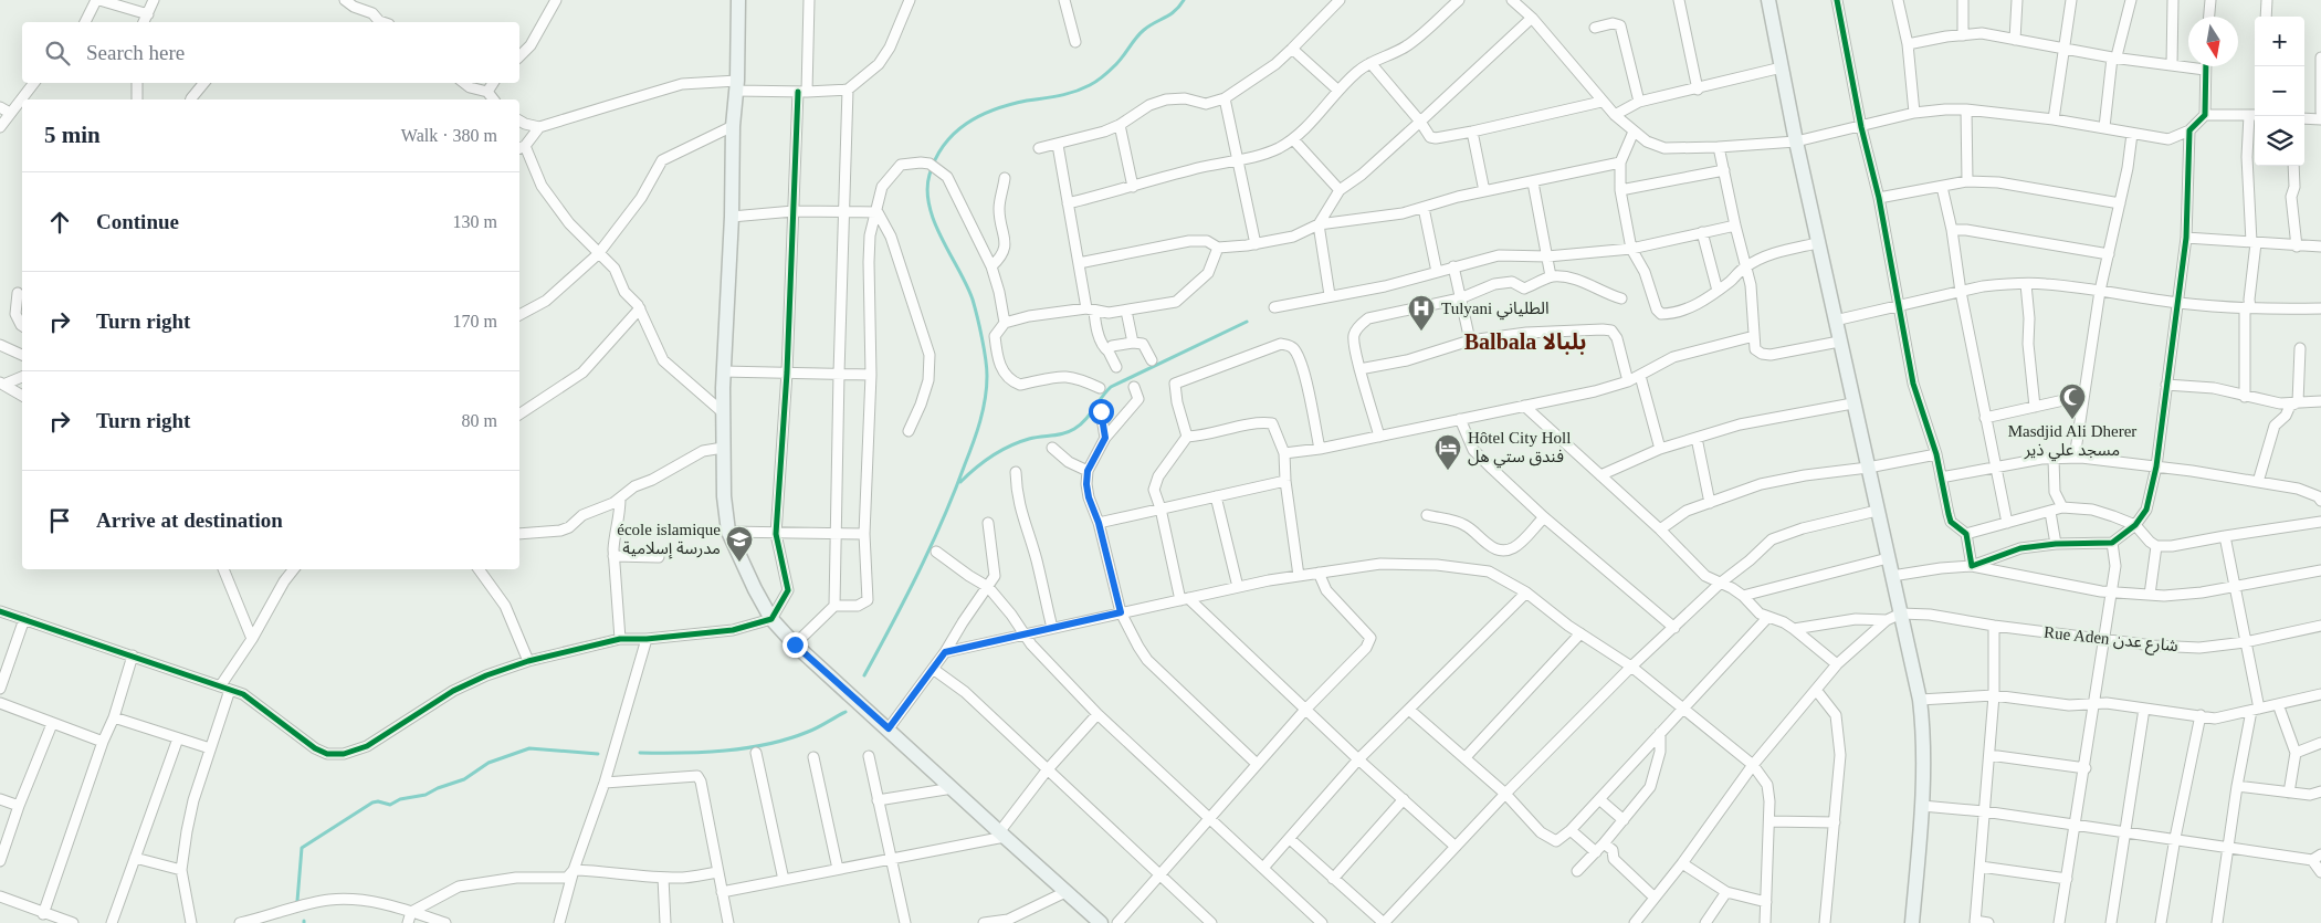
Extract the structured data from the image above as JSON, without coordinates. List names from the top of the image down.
{
  "streets": {
    "street": ["Rue Aden شارع عدن"]
  },
  "districts": ["Balbala بلبالا"],
  "places": {
    "hospital": ["Tulyani الطلياني"],
    "mosque": ["Masdjid Ali Dherer مسجد علي ذير"],
    "hotel": ["Hôtel City Holl فندق ستي هل"],
    "school or university": ["école islamique مدرسة إسلامية"]
  },
  "north": "bottom",
  "page": {
    "map_buttons": ["+", "−"],
    "search": "Search here",
    "heading": ["5 min", "Walk · 380 m"],
    "list": [
      ["Continue", "130 m"],
      ["Turn right", "170 m"],
      ["Turn right", "80 m"],
      "Arrive at destination"
    ]
  }
}
